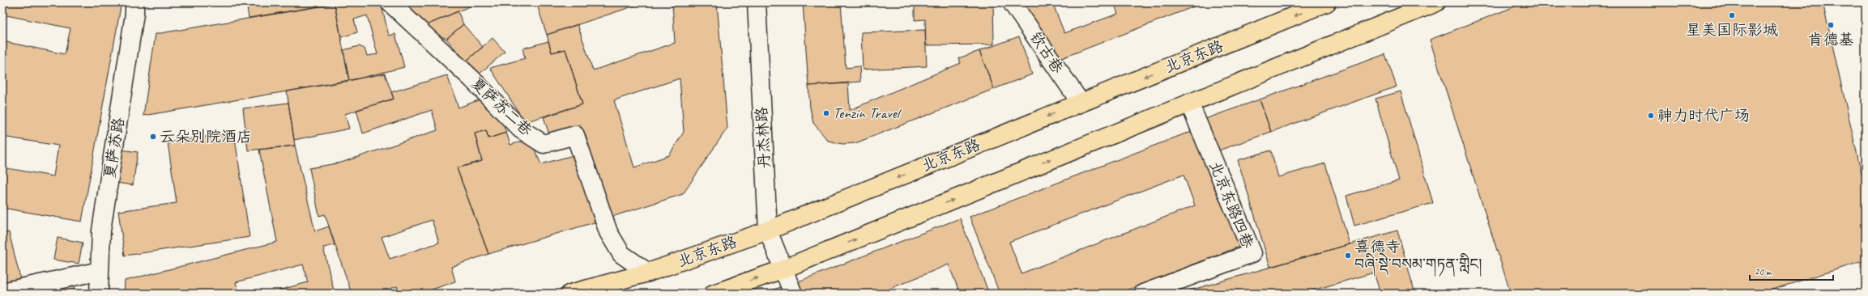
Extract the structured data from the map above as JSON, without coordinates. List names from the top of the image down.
{
  "streets": {
    "main road": ["北京东路"],
    "street": [
      "钦古巷",
      "夏萨苏二巷",
      "丹杰林路",
      "夏萨苏路",
      "北京东路四巷"
    ]
  },
  "crossings": [
    ["钦古巷", "北京东路"],
    ["北京东路", "夏萨苏二巷"],
    ["北京东路", "丹杰林路"]
  ],
  "places": [
    "星美国际影城",
    "肯德基",
    "Tenzin Travel",
    "神力时代广场",
    "云朵别院酒店",
    "喜德寺 བཞི་སྡེ་བསམ་གཏན་གླིང།"
  ],
  "scale_bar": "20 m"
}
